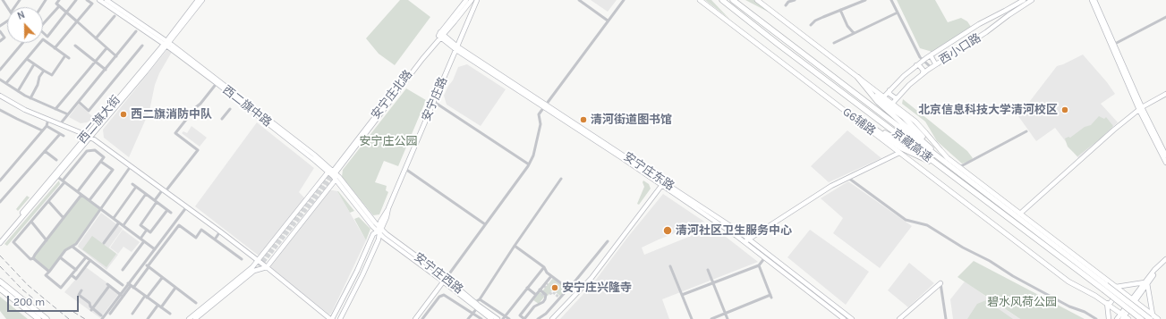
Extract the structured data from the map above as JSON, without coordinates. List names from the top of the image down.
{
  "streets": {
    "highway": ["京藏高速"],
    "main road": [
      "西小口路",
      "安宁庄北路",
      "安宁庄路",
      "西二旗中路",
      "西二旗大街",
      "G6辅路",
      "安宁庄东路",
      "安宁庄西路"
    ]
  },
  "crossings": [
    ["安宁庄北路", "西二旗中路"],
    ["安宁庄北路", "安宁庄东路"],
    ["安宁庄路", "西二旗中路"],
    ["安宁庄路", "安宁庄东路"],
    ["西二旗中路", "西二旗大街"],
    ["西二旗中路", "安宁庄西路"]
  ],
  "parks": ["安宁庄公园", "碧水风荷公园"],
  "places": [
    "北京信息科技大学清河校区",
    "西二旗消防中队",
    "清河街道图书馆",
    "清河社区卫生服务中心",
    "安宁庄兴隆寺"
  ],
  "scale_bar": "200 m",
  "north": "top"
}
